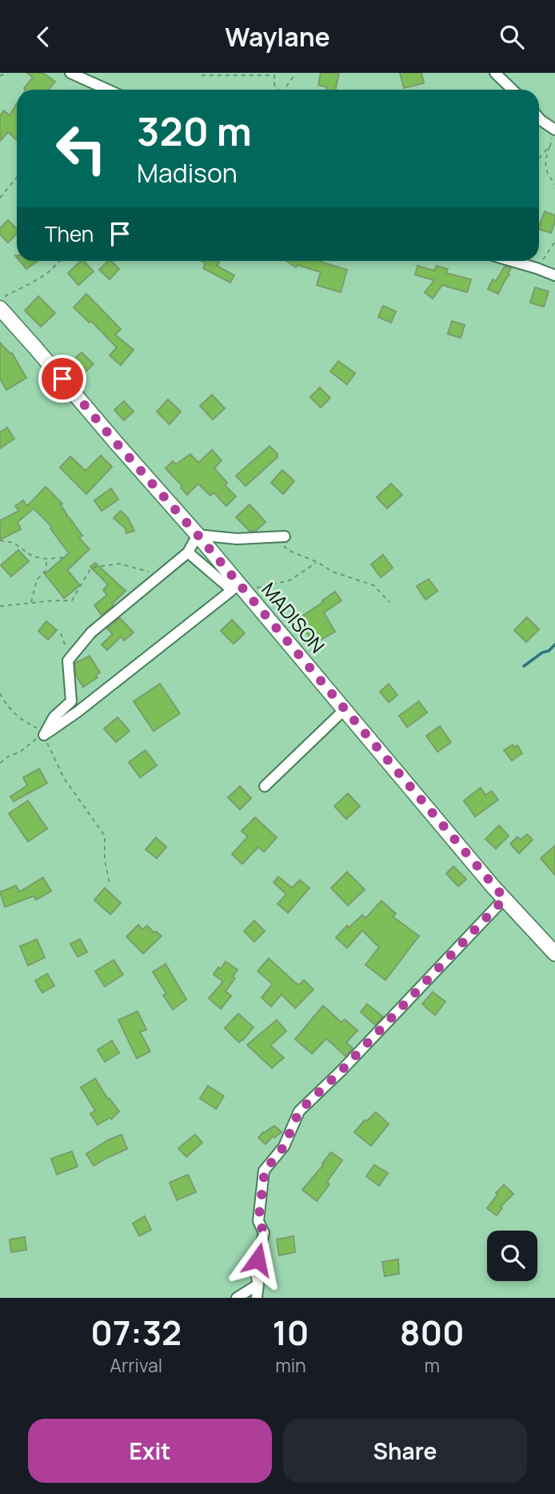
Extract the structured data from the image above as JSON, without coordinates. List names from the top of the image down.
{
  "streets": {
    "street": ["MADISON"]
  },
  "page": {
    "header": "Waylane",
    "turn": ["320 m", "Madison"],
    "then": "Then",
    "eta": [
      "07:32",
      "Arrival",
      "10",
      "min",
      "800",
      "m"
    ],
    "buttons": ["Exit", "Share"]
  }
}
